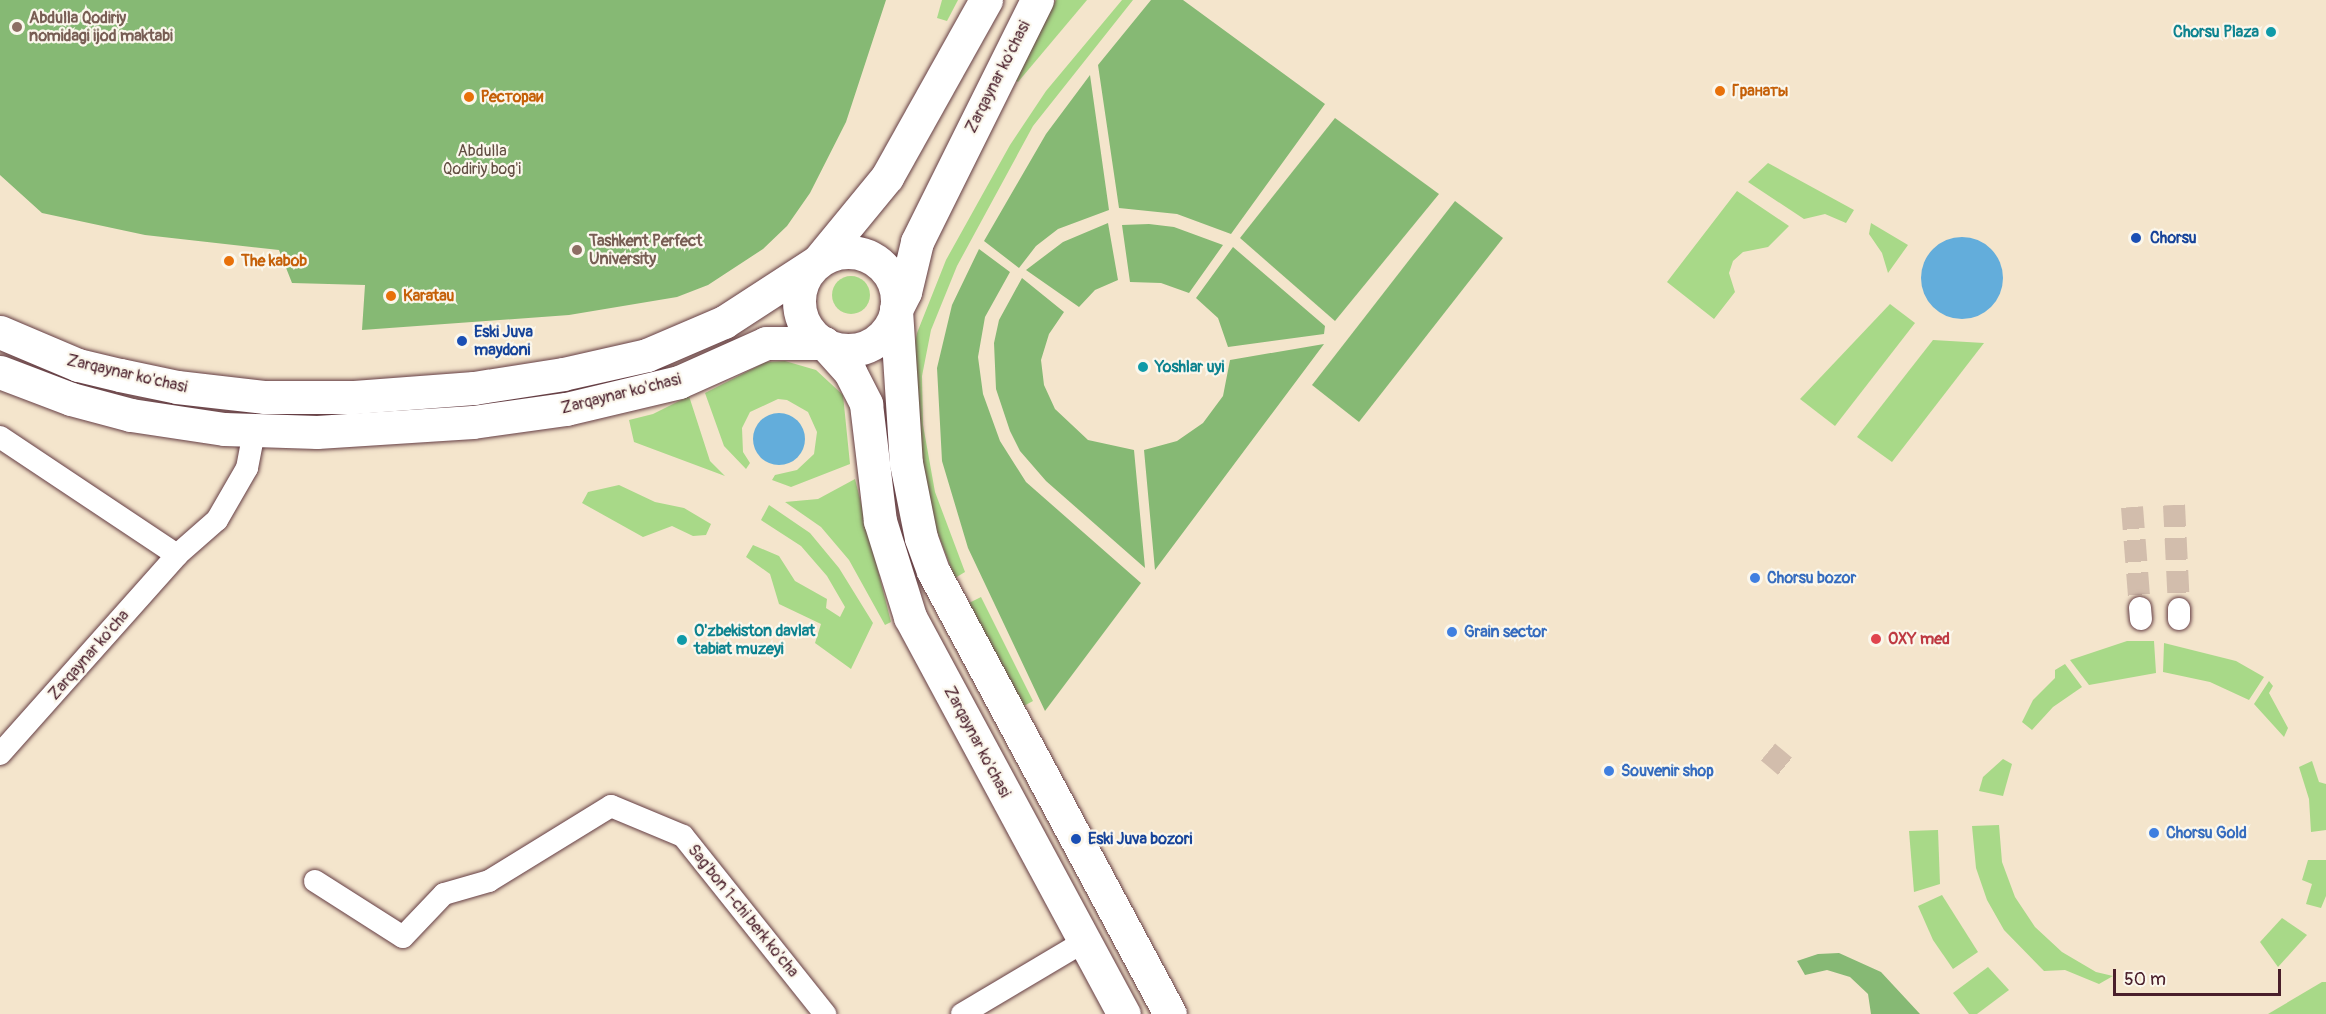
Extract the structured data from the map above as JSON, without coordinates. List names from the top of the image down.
{
  "streets": {
    "main road": ["Zarqaynar ko'chasi"],
    "street": ["Zarqaynar ko'cha", "Sag'bon 1-chi berk ko'cha"]
  },
  "crossings": [
    ["Zarqaynar ko'chasi", "Zarqaynar ko'cha"]
  ],
  "parks": ["Abdulla Qodiriy bog'i"],
  "places": [
    "Abdulla Qodiriy nomidagi ijod maktabi",
    "Chorsu Plaza",
    "Гранаты",
    "Рестораи",
    "Chorsu",
    "Tashkent Perfect University",
    "The kabob",
    "Karatau",
    "Eski Juva maydoni",
    "Yoshlar uyi",
    "Chorsu bozor",
    "Grain sector",
    "OXY med",
    "O'zbekiston davlat tabiat muzeyi",
    "Souvenir shop",
    "Chorsu Gold",
    "Eski Juva bozori"
  ],
  "scale_bar": "50 m"
}
